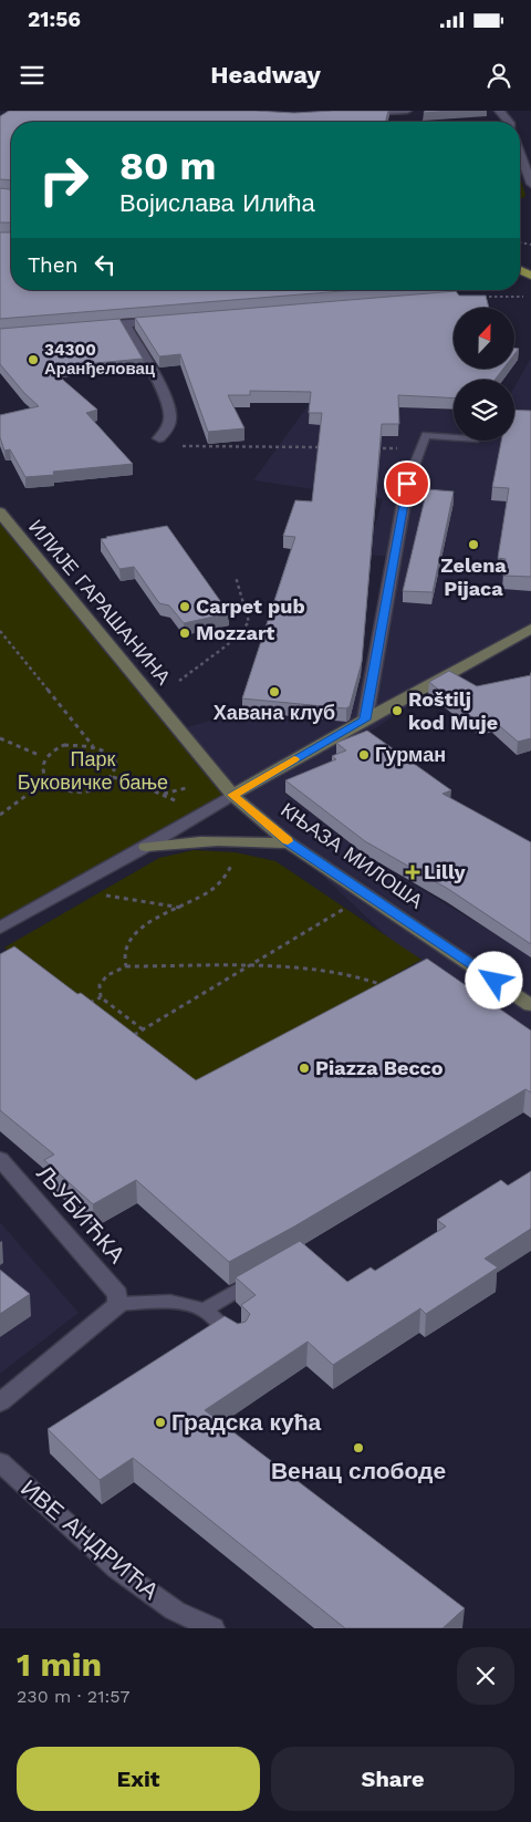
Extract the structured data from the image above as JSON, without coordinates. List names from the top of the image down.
{
  "streets": {
    "street": [
      "ИЛИЈЕ ГАРАШАНИНА",
      "КЊАЗА МИЛОША",
      "ЉУБИЋКА",
      "ИВЕ АНДРИЋА"
    ]
  },
  "crossings": [
    ["ИЛИЈЕ ГАРАШАНИНА", "КЊАЗА МИЛОША"]
  ],
  "parks": ["Парк Буковичке бање"],
  "places": {
    "other": [
      "34300 Аранђеловац",
      "Zelena Pijaca",
      "Carpet pub",
      "Mozzart",
      "Хавана клуб",
      "Roštilj kod Muje",
      "Гурман",
      "Piazza Becco",
      "Градска кућа",
      "Венац слободе"
    ],
    "health": ["Lilly"]
  },
  "north": "top",
  "page": {
    "status": "21:56",
    "header": "Headway",
    "turn": ["80 m", "Војислава Илића"],
    "then": "Then",
    "heading": ["1 min", "230 m · 21:57"],
    "buttons": ["Exit", "Share"]
  }
}
